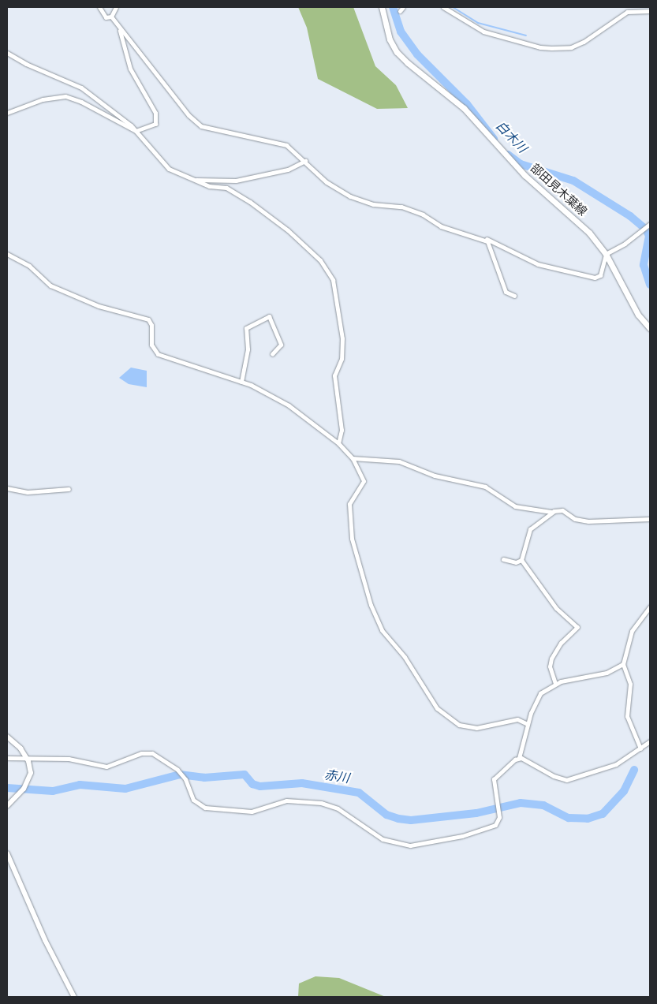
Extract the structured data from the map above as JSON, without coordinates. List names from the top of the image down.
{
  "streets": {
    "main road": ["部田見木葉線"]
  },
  "water": ["白木川", "赤川"]
}
